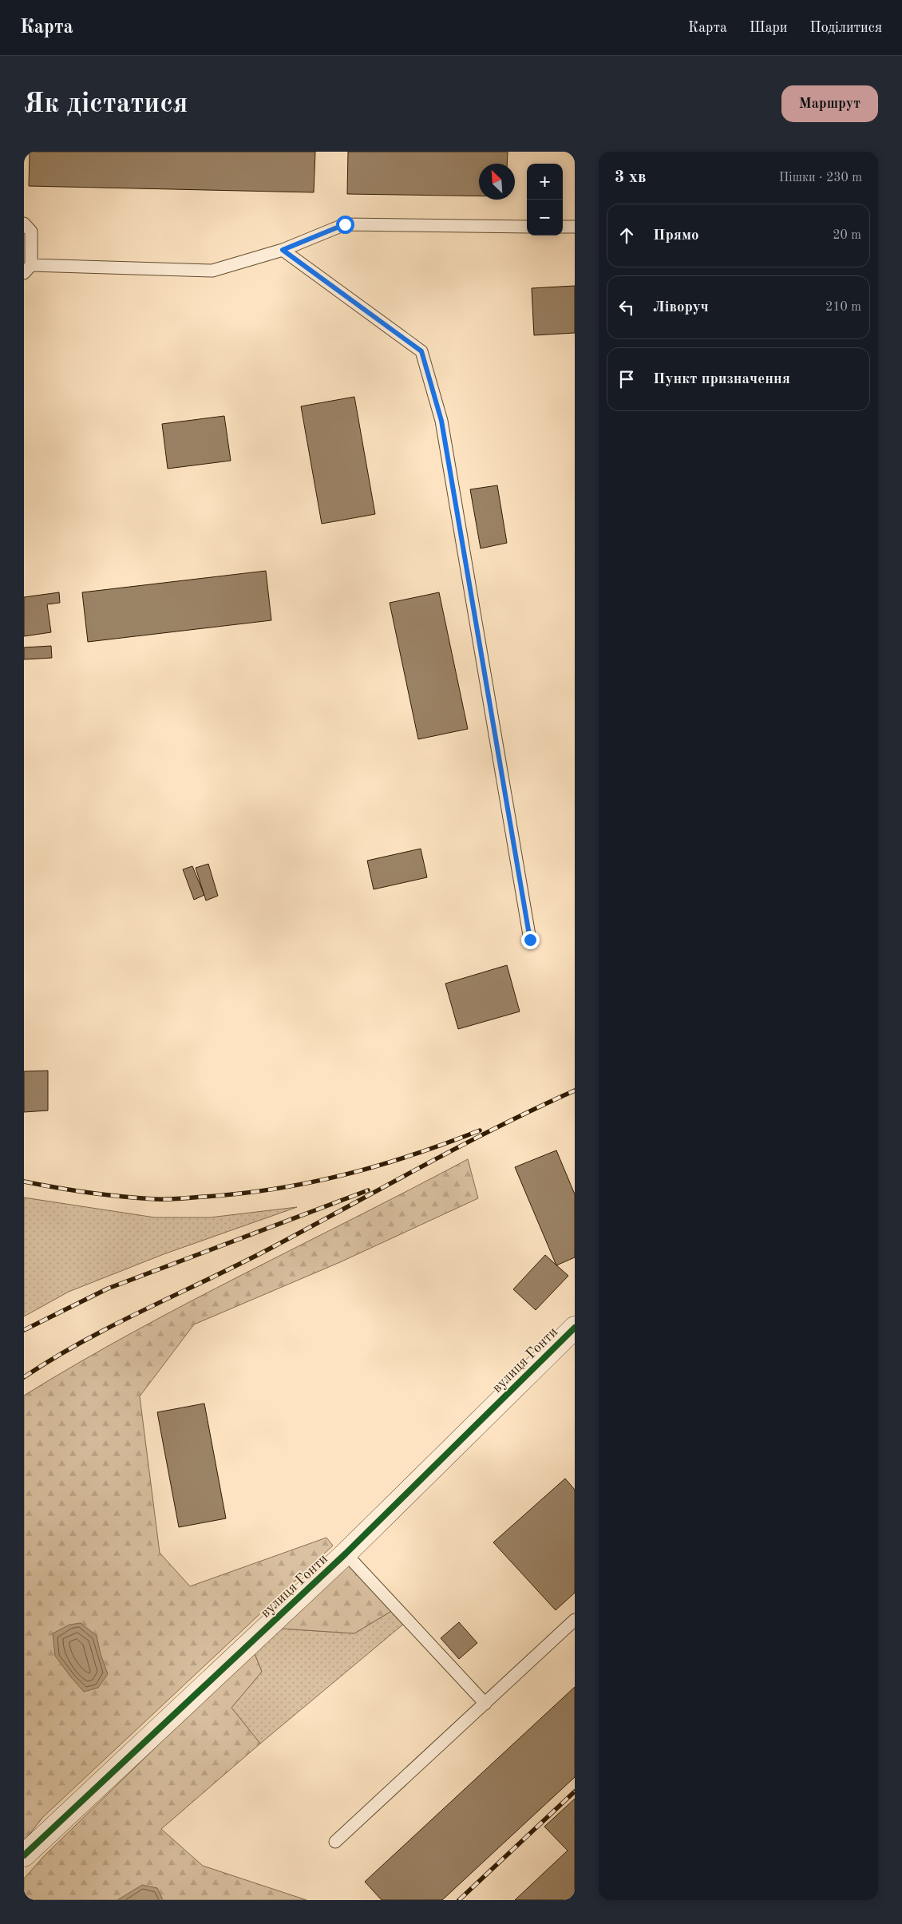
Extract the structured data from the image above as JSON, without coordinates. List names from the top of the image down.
{
  "streets": {
    "street": ["вулиця Гонти"]
  },
  "north": "top left",
  "page": {
    "header": "Карта",
    "nav": ["Карта", "Шари", "Поділитися"],
    "buttons": "Маршрут",
    "title": "Як дістатися",
    "heading": ["3 хв", "Пішки · 230 m"],
    "map_buttons": ["+", "−"],
    "list": [
      ["Прямо", "20 m"],
      ["Ліворуч", "210 m"],
      "Пункт призначення"
    ]
  }
}
